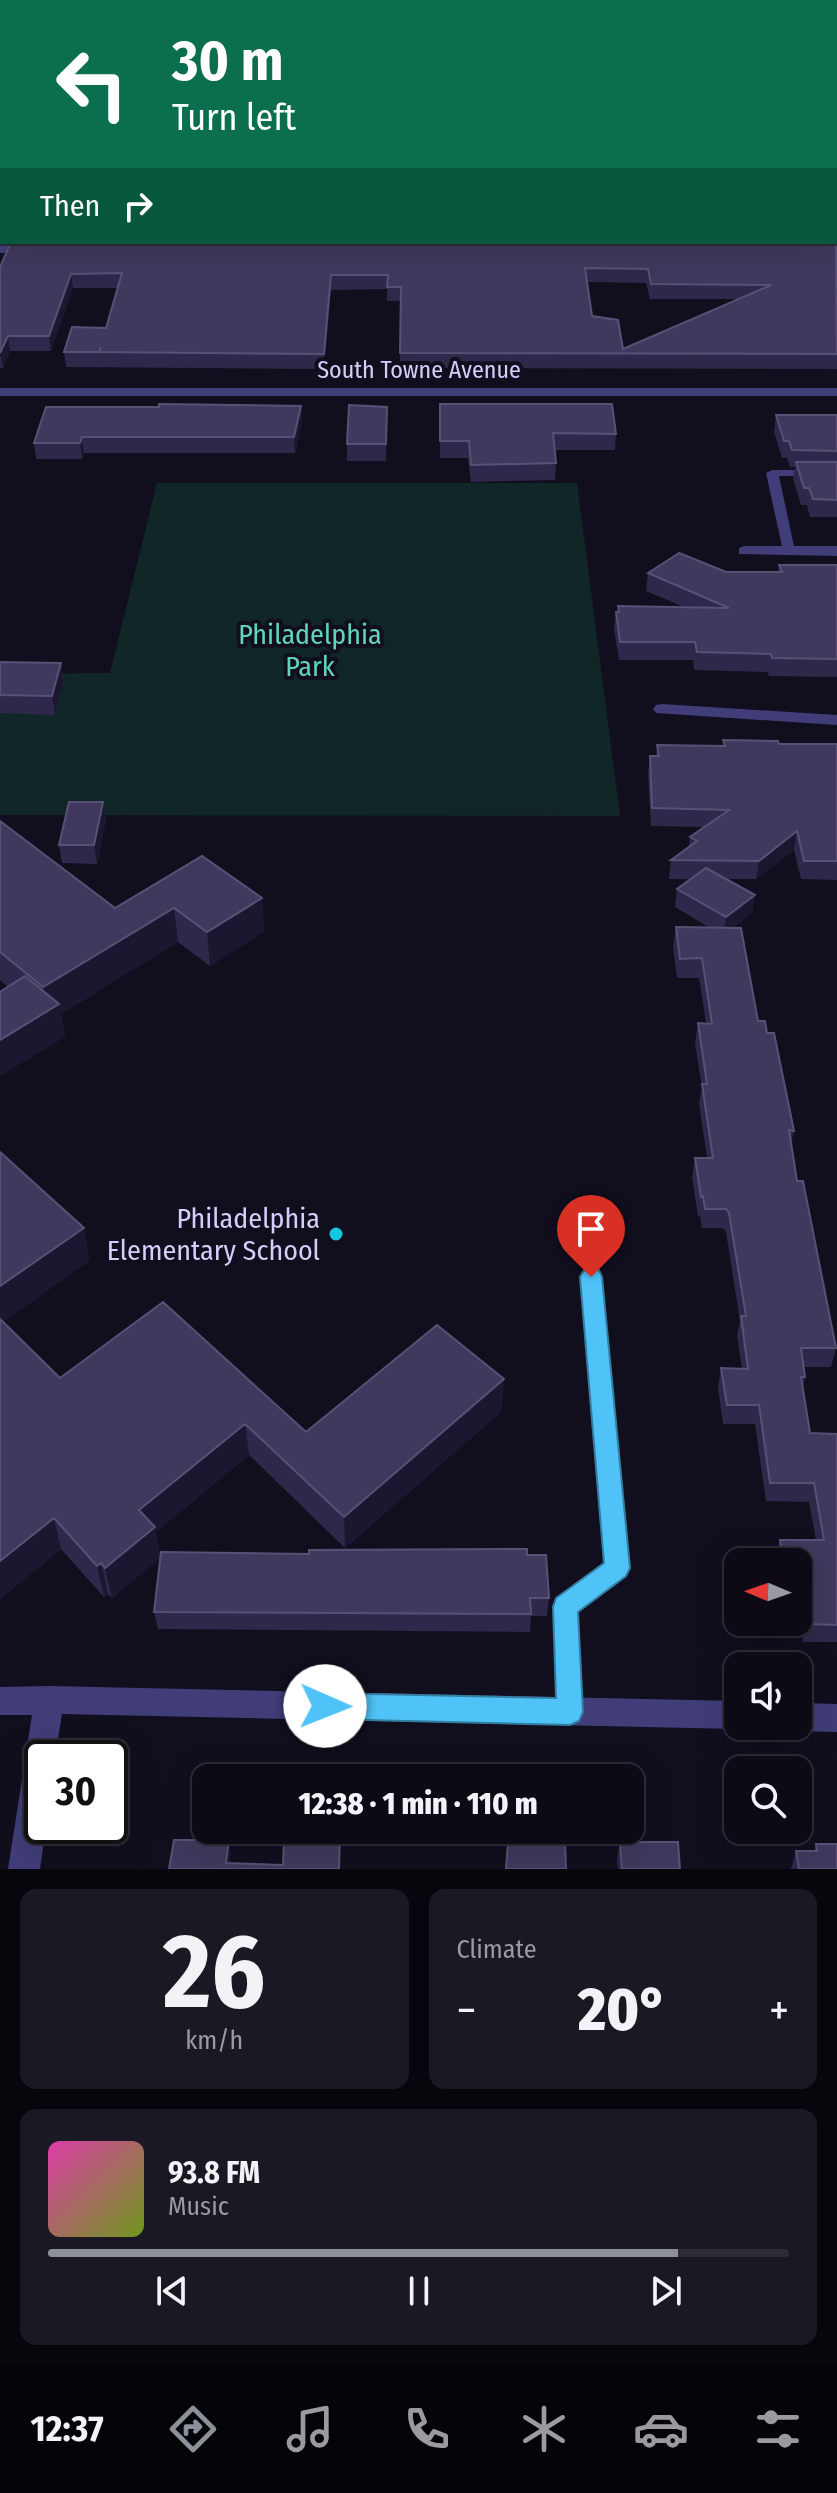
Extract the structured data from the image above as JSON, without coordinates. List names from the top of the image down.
{
  "streets": {
    "street": ["South Towne Avenue"]
  },
  "parks": ["Philadelphia Park"],
  "places": ["Philadelphia Elementary School"],
  "north": "left",
  "page": {
    "turn": ["30 m", "Turn left"],
    "then": "Then",
    "limit": "30",
    "trip": "12:38 · 1 min · 110 m",
    "tile": [
      ["26", "km/h"],
      "Climate"
    ],
    "heat": ["−", "20°", "+"],
    "song": ["93.8 FM", "Music"],
    "tabs": "12:37"
  }
}
